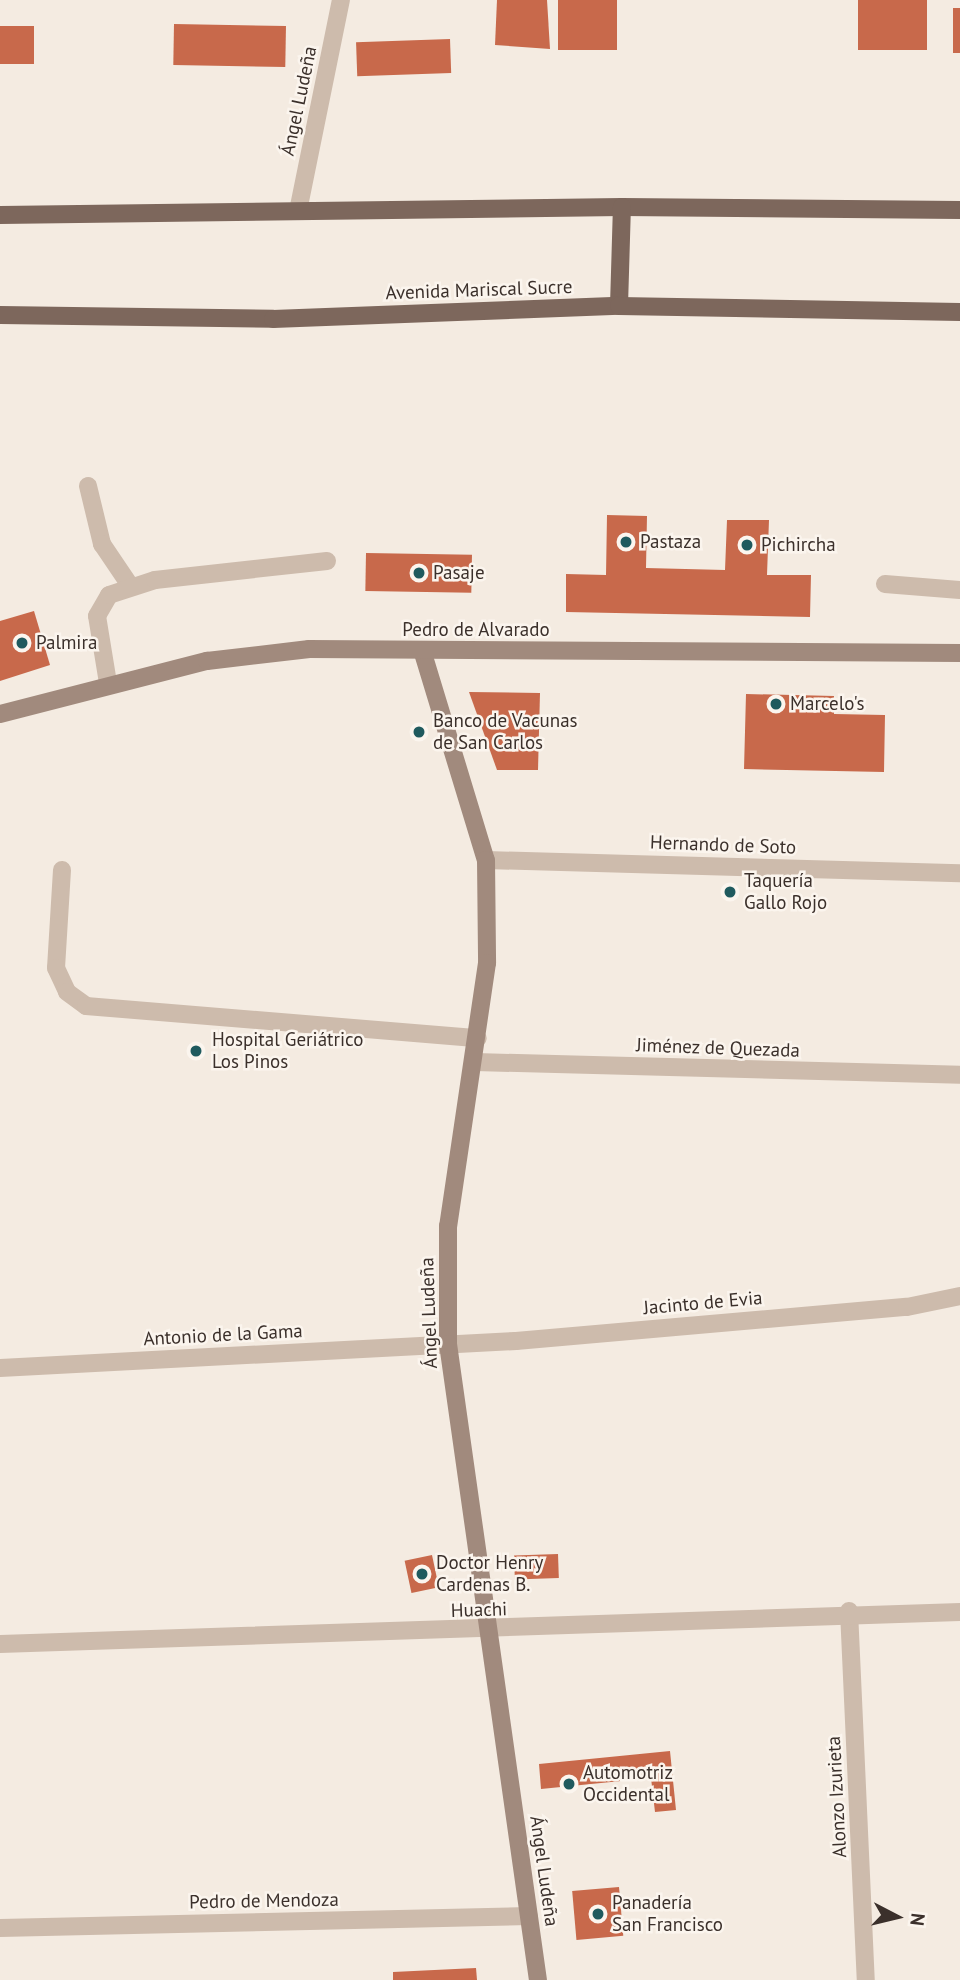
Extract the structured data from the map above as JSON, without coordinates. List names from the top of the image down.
{
  "streets": {
    "main road": ["Avenida Mariscal Sucre"],
    "street": [
      "Ángel Ludeña",
      "Pedro de Alvarado",
      "Hernando de Soto",
      "Jiménez de Quezada",
      "Jacinto de Evia",
      "Antonio de la Gama",
      "Huachi",
      "Alonzo Izurieta",
      "Pedro de Mendoza"
    ]
  },
  "crossings": [
    ["Ángel Ludeña", "Pedro de Alvarado"],
    ["Ángel Ludeña", "Hernando de Soto"],
    ["Ángel Ludeña", "Jiménez de Quezada"],
    ["Ángel Ludeña", "Jacinto de Evia"],
    ["Ángel Ludeña", "Antonio de la Gama"],
    ["Ángel Ludeña", "Huachi"],
    ["Ángel Ludeña", "Pedro de Mendoza"],
    ["Jacinto de Evia", "Antonio de la Gama"],
    ["Huachi", "Alonzo Izurieta"]
  ],
  "places": [
    "Pastaza",
    "Pichircha",
    "Pasaje",
    "Palmira",
    "Marcelo's",
    "Banco de Vacunas de San Carlos",
    "Taquería Gallo Rojo",
    "Hospital Geriátrico Los Pinos",
    "Doctor Henry Cardenas B.",
    "Automotriz Occidental",
    "Panadería San Francisco"
  ],
  "north": "right"
}
